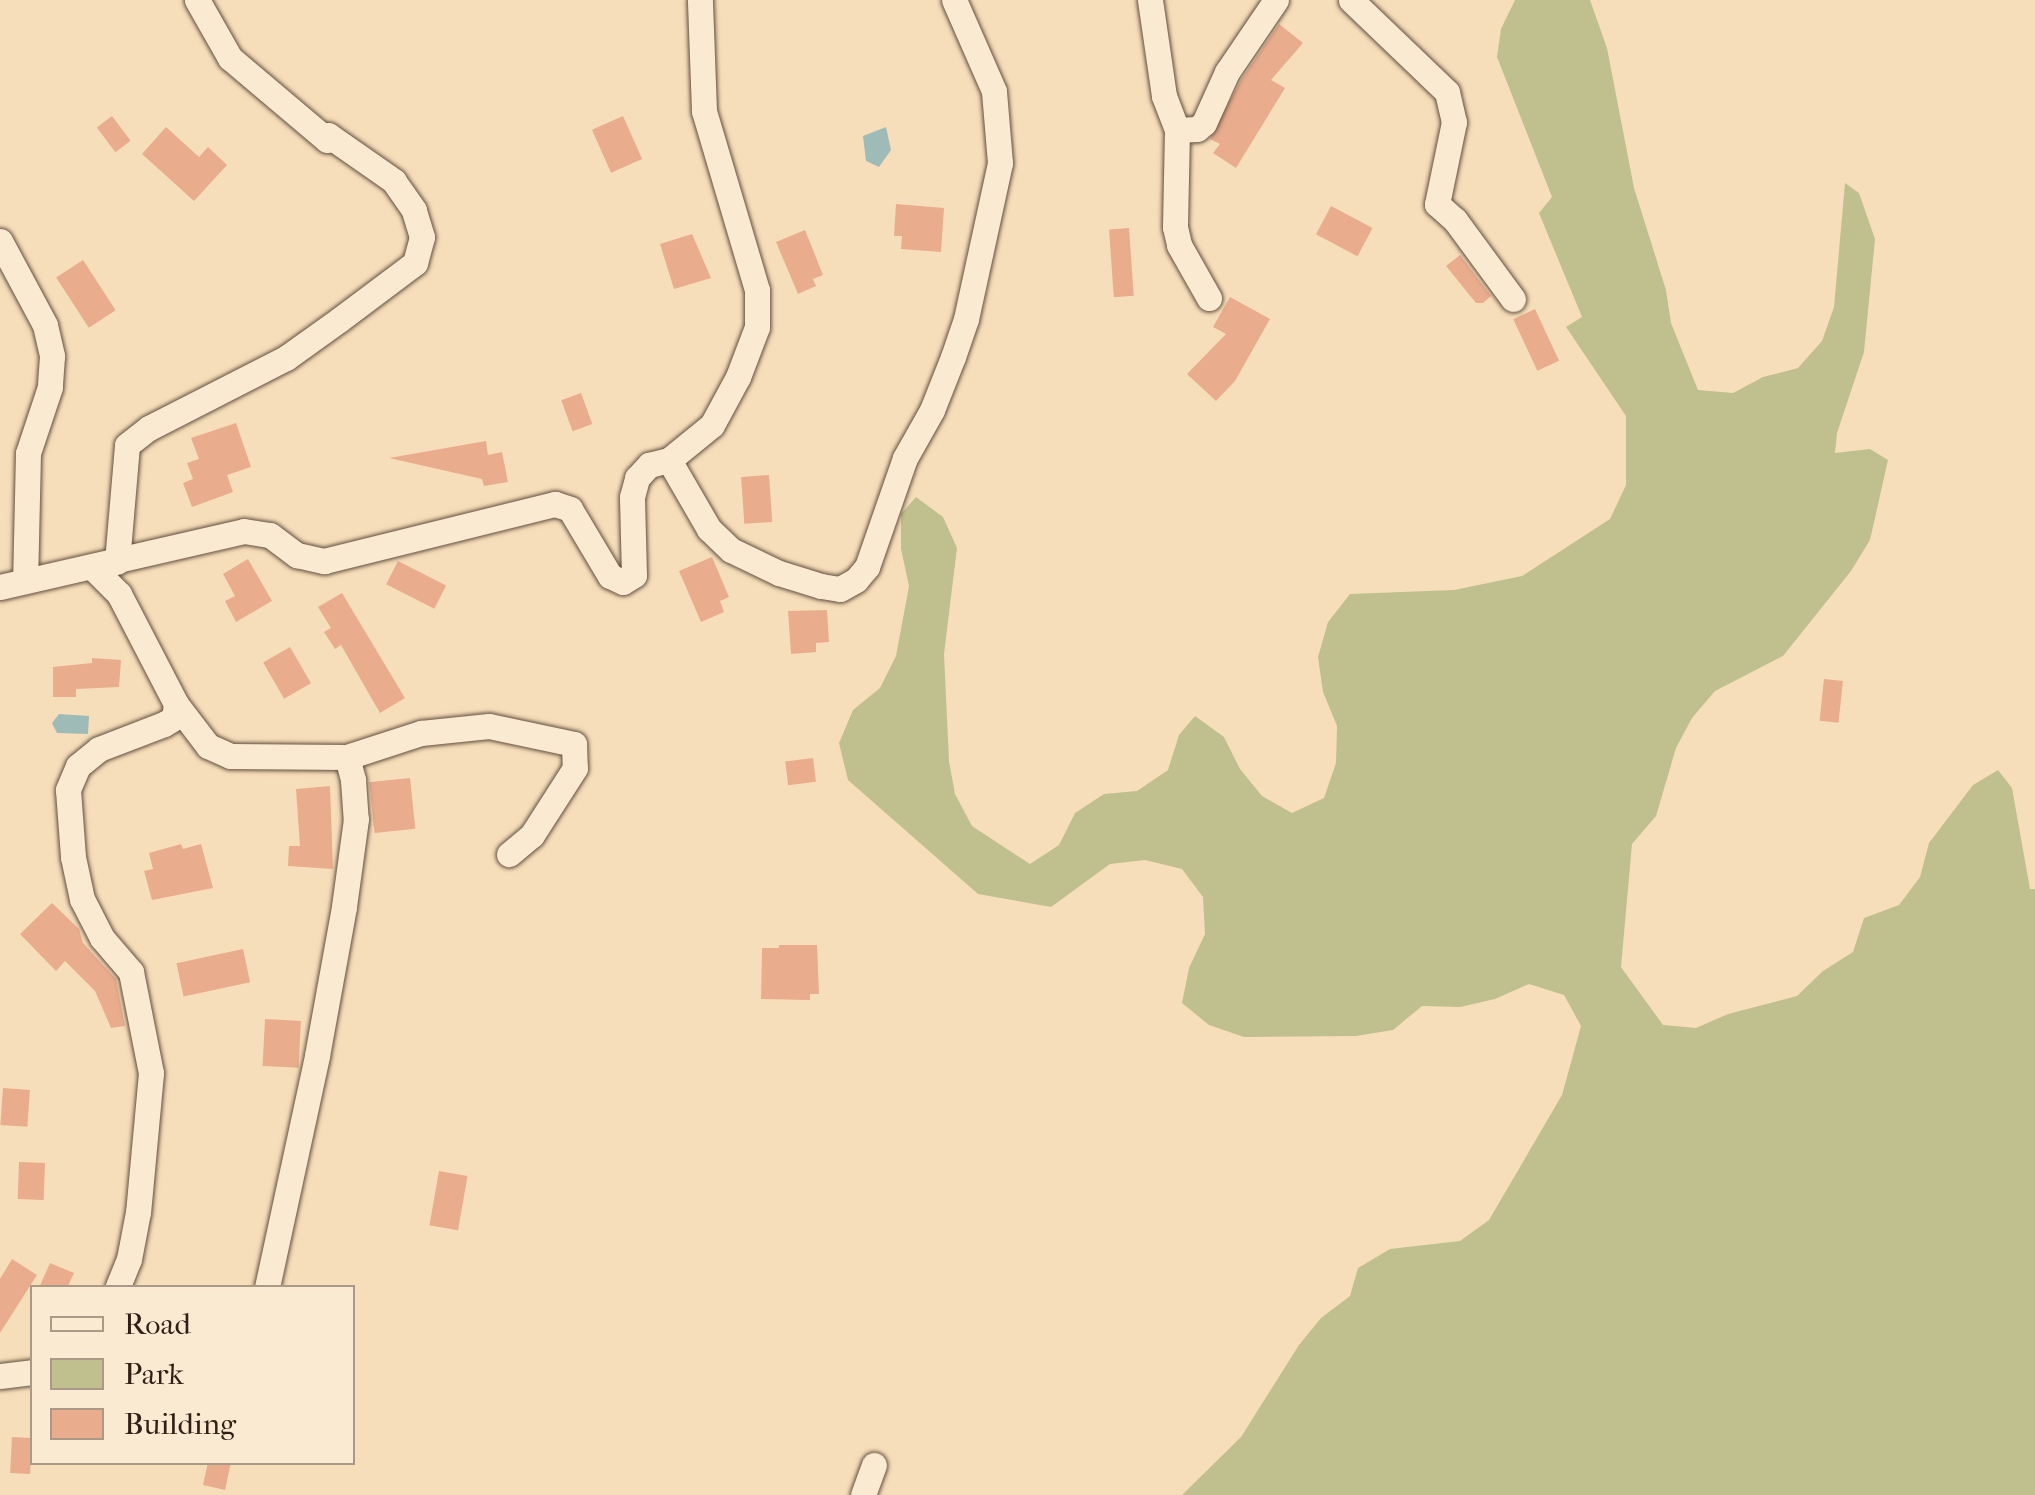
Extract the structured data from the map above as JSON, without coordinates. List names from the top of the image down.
{
  "legend": ["Road", "Park", "Building"]
}
